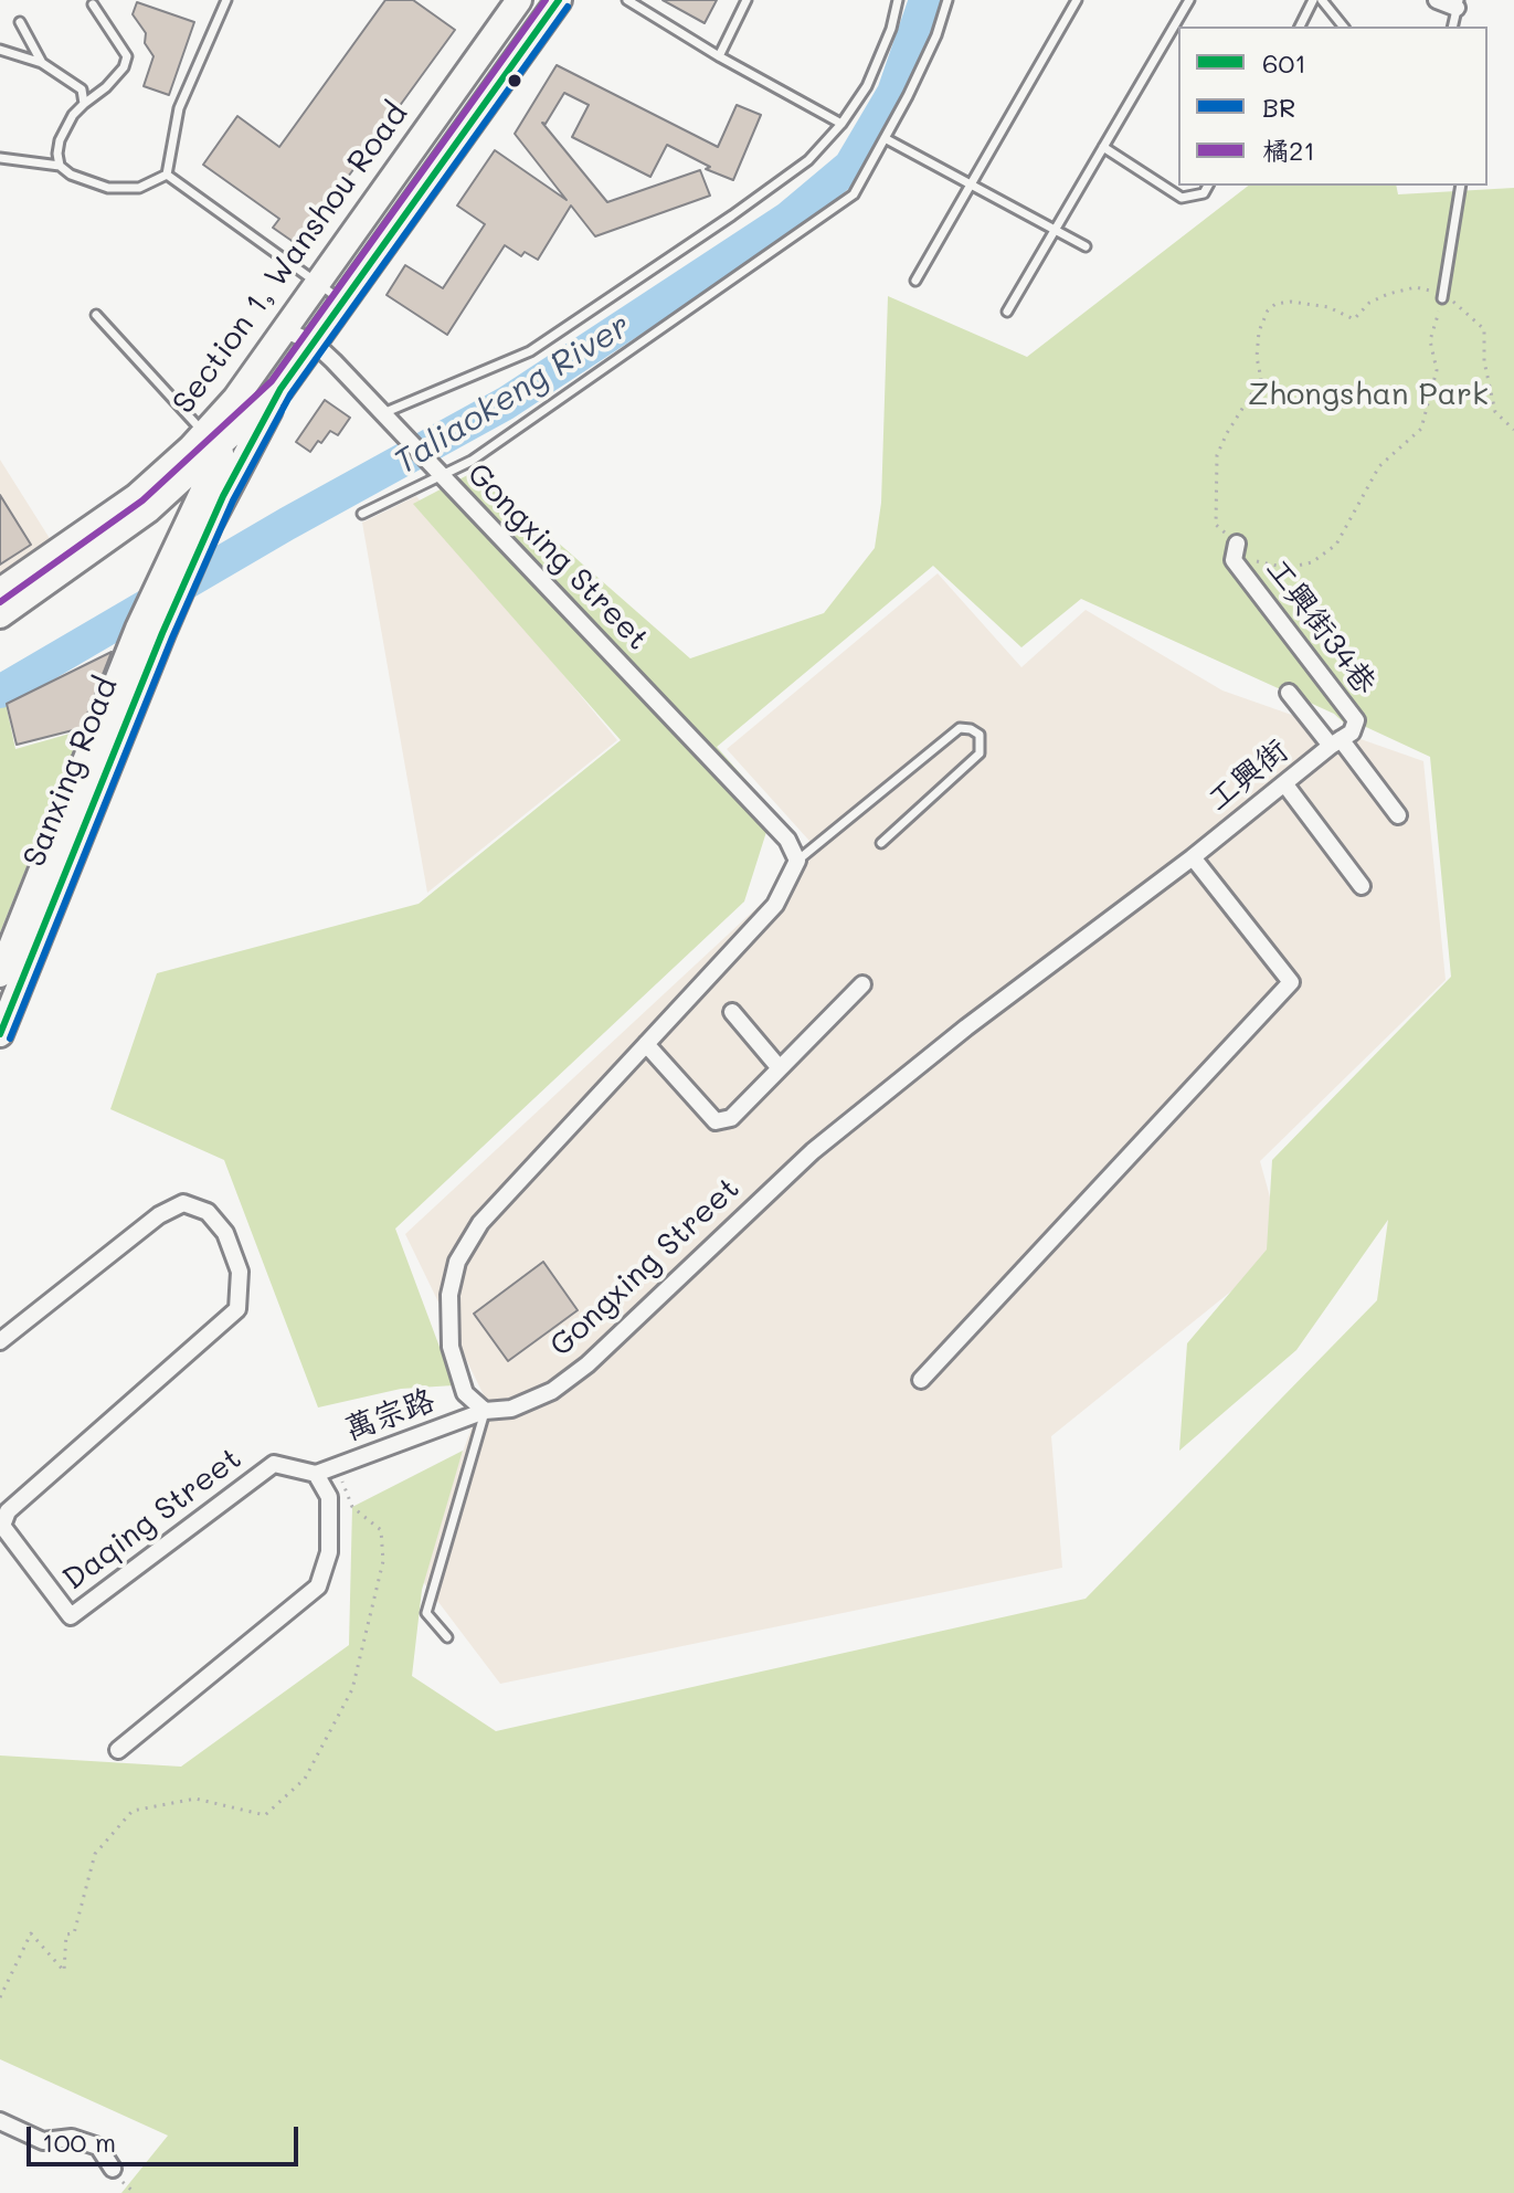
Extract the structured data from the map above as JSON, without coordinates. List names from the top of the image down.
{
  "streets": {
    "main road": ["Section 1, Wanshou Road", "Sanxing Road"],
    "street": [
      "Gongxing Street",
      "工興街34巷",
      "工興街",
      "萬宗路",
      "Daqing Street"
    ]
  },
  "crossings": [
    ["Gongxing Street", "工興街"],
    ["Gongxing Street", "萬宗路"],
    ["工興街34巷", "工興街"],
    ["萬宗路", "Daqing Street"]
  ],
  "water": ["Taliaokeng River"],
  "parks": ["Zhongshan Park"],
  "lines": ["transit line 601", "transit line 橘21", "transit line BR"],
  "legend": ["601", "BR", "橘21"],
  "scale_bar": "100 m"
}
